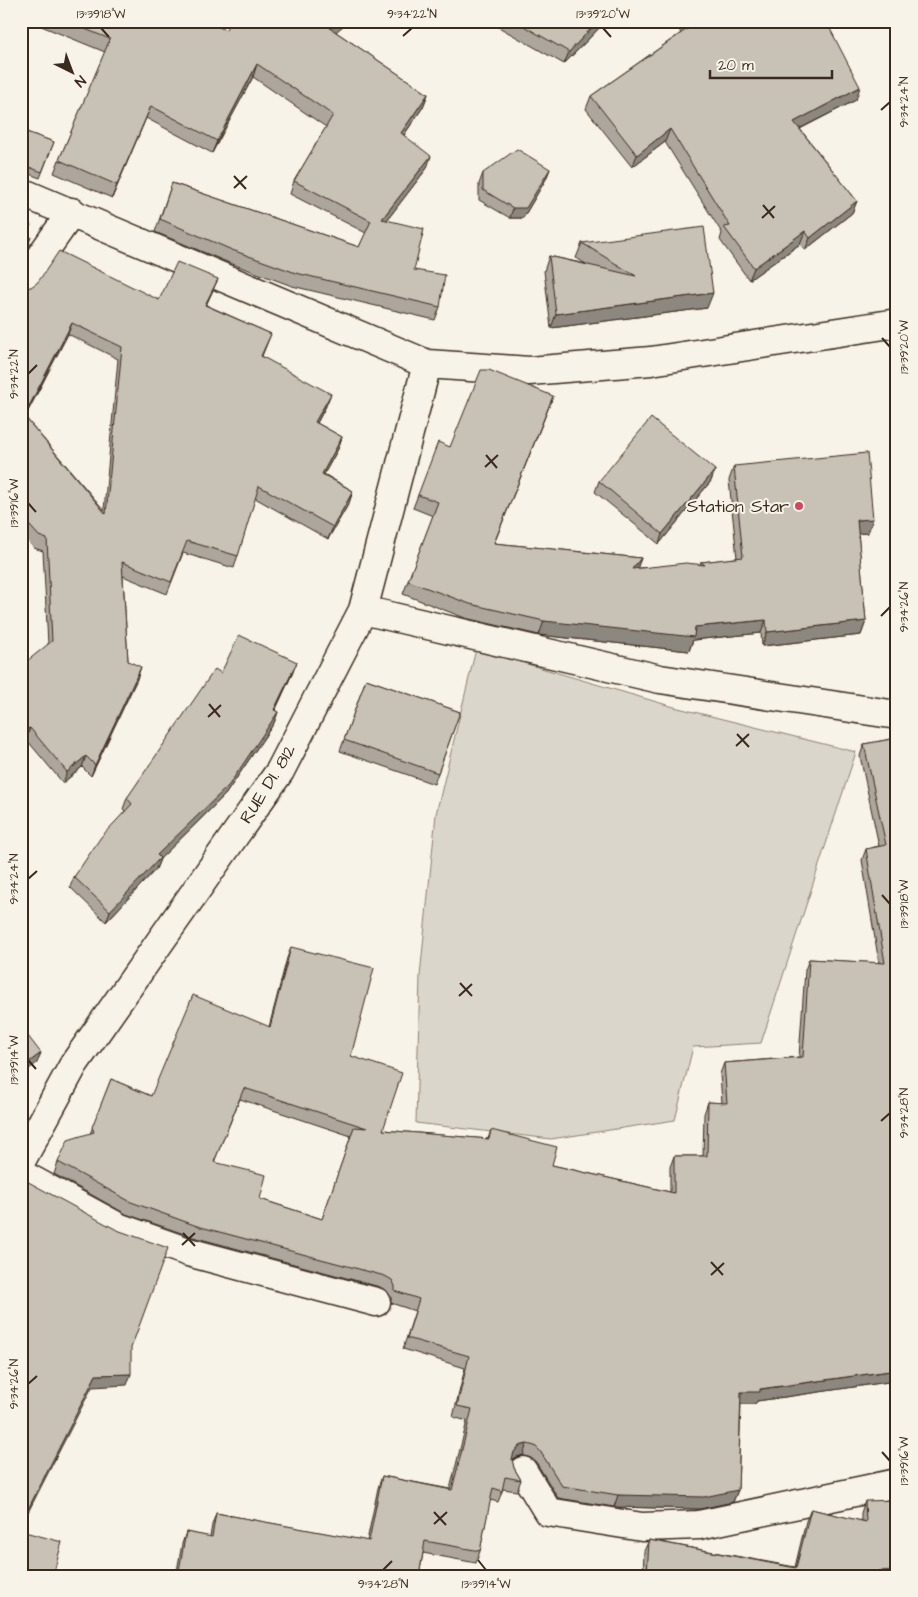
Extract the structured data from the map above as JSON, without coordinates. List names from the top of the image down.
{
  "streets": {
    "street": ["RUE DI. 812"]
  },
  "places": ["Station Star"],
  "scale_bar": "20 m",
  "north": "bottom right",
  "coordinates": [
    "13°39'18\"W",
    "9°34'22\"N",
    "13°39'20\"W",
    "9°34'24\"N",
    "13°39'16\"W",
    "9°34'26\"N",
    "13°39'14\"W",
    "9°34'28\"N"
  ]
}
